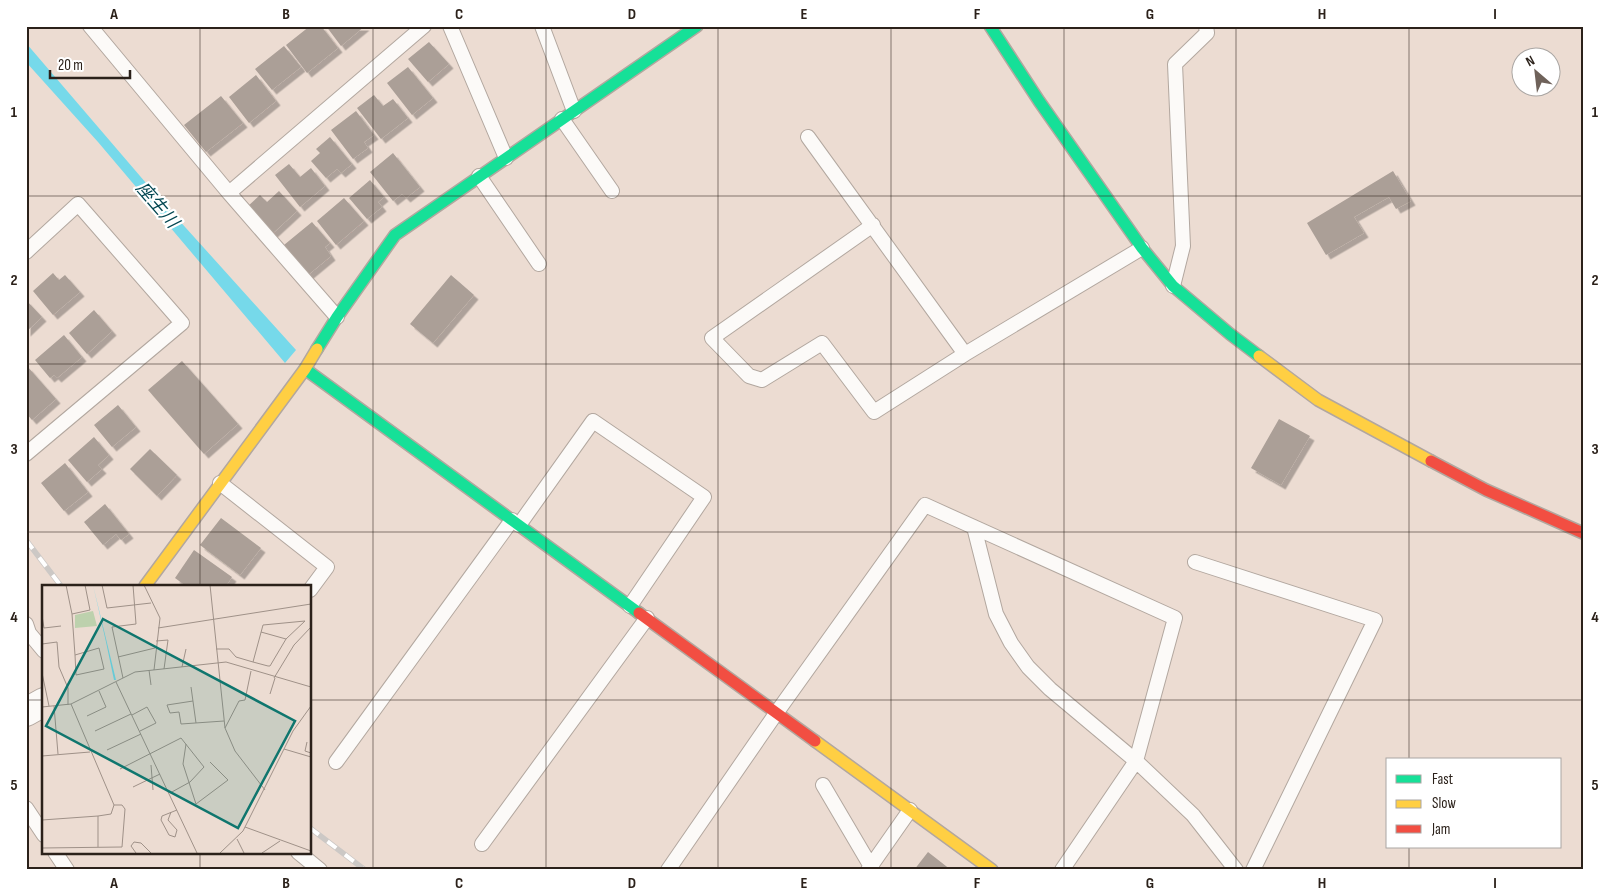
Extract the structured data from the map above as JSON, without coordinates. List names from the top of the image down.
{
  "water": ["座生川"],
  "legend": ["Fast", "Slow", "Jam"],
  "scale_bar": "20 m",
  "north": "top left",
  "grid": {
    "columns": [
      "A",
      "B",
      "C",
      "D",
      "E",
      "F",
      "G",
      "H",
      "I"
    ],
    "rows": [
      "1",
      "2",
      "3",
      "4",
      "5"
    ]
  }
}
